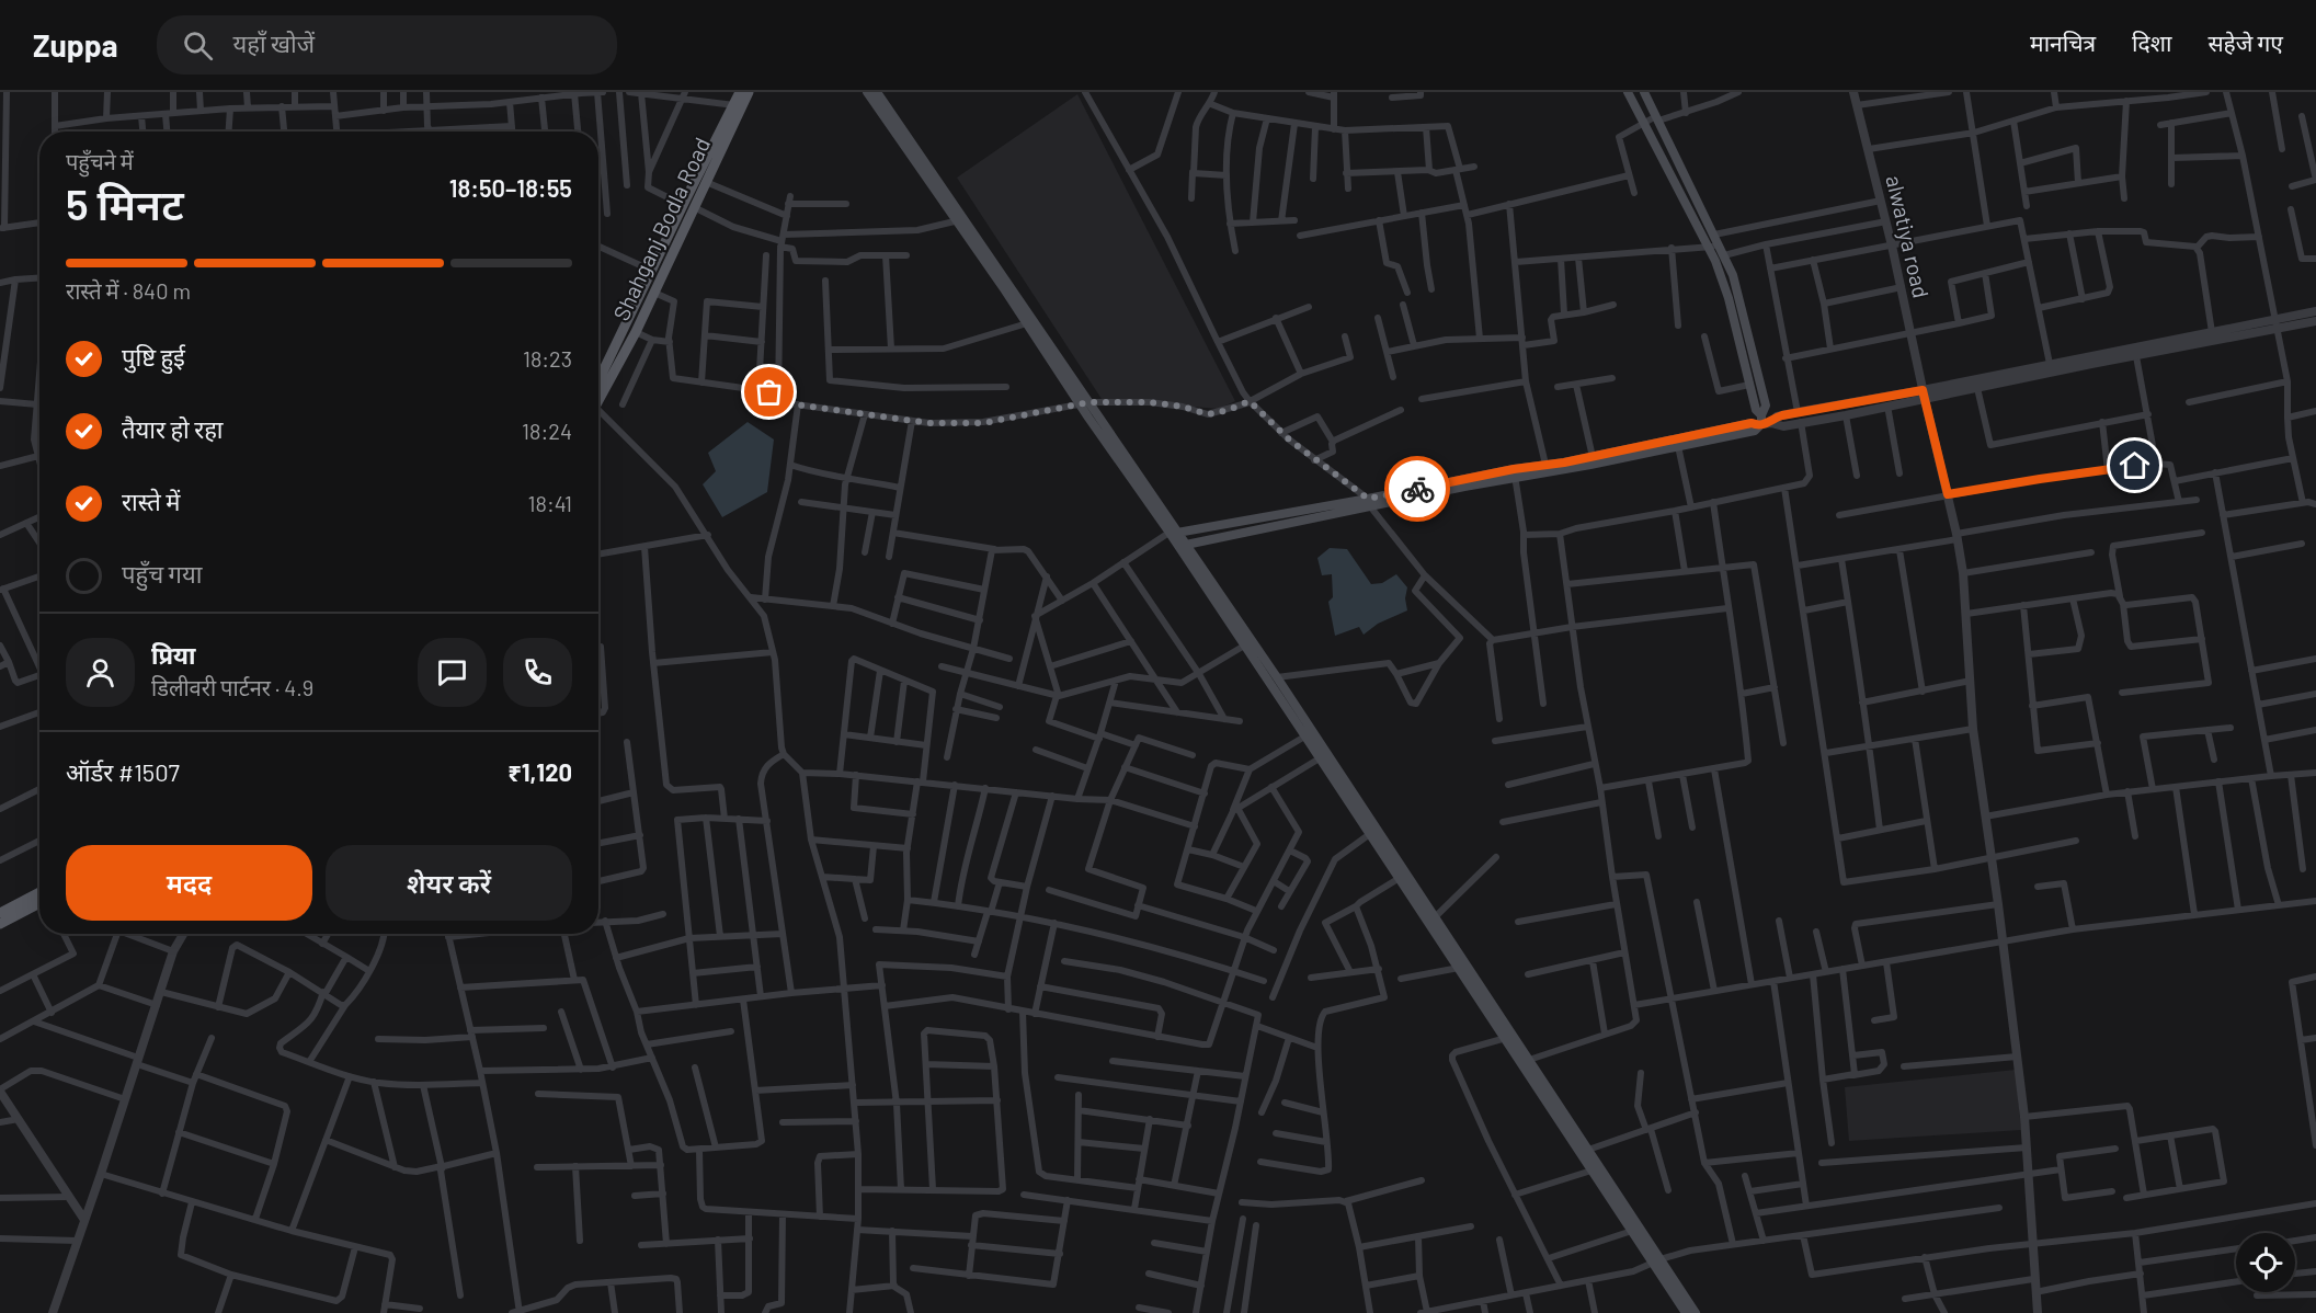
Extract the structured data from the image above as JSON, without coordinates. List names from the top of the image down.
{
  "streets": {
    "main road": ["Shahganj Bodla Road"],
    "street": ["alwatiya road"]
  },
  "page": {
    "header": "Zuppa",
    "search": "यहाँ खोजें",
    "nav": ["मानचित्र", "दिशा", "सहेजे गए"],
    "heading": ["5 मिनट", "पहुँचने में", "18:50–18:55"],
    "panel": [
      "प्रिया",
      "डिलीवरी पार्टनर · 4.9",
      "ऑर्डर #1507",
      "₹1,120"
    ],
    "bar": "रास्ते में · 840 m",
    "list": [
      ["पुष्टि हुई", "18:23"],
      ["तैयार हो रहा", "18:24"],
      ["रास्ते में", "18:41"],
      "पहुँच गया"
    ],
    "buttons": ["मदद", "शेयर करें"]
  }
}
